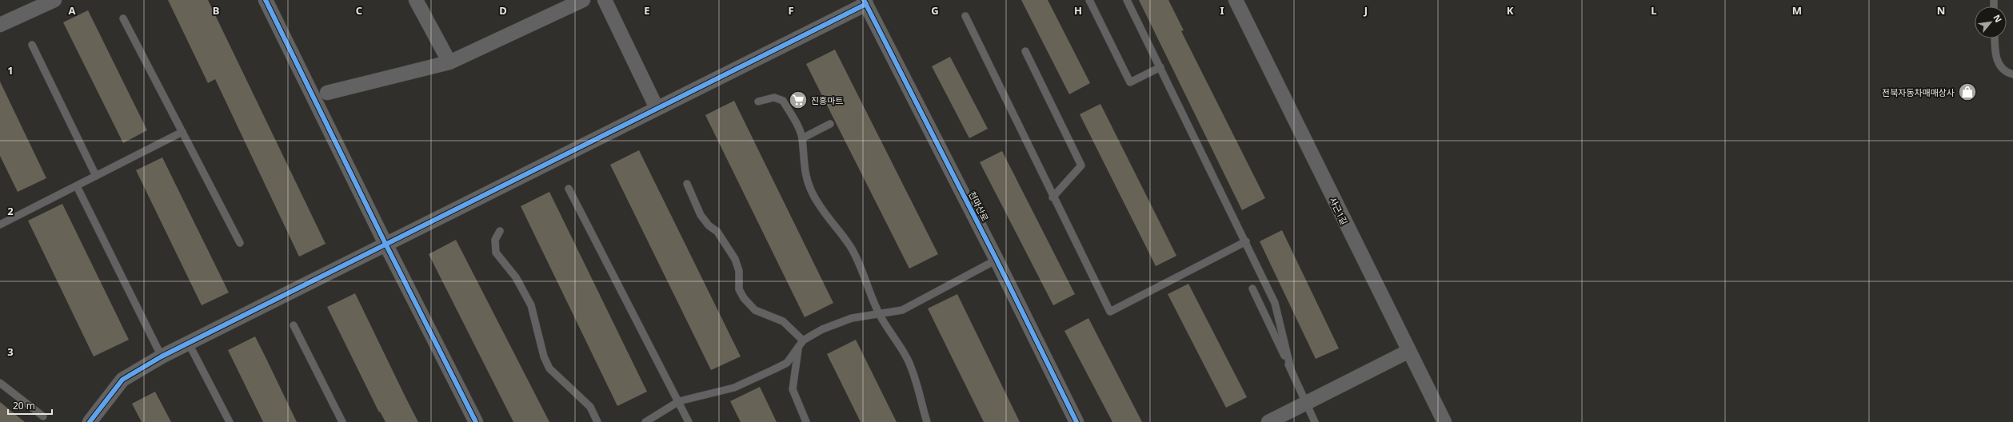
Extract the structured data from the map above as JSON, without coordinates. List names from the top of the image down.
{
  "streets": {
    "street": ["천마산로", "사근1길"]
  },
  "places": {
    "shop": ["전북자동차매매상사"],
    "supermarket": ["진흥마트"]
  },
  "scale_bar": "20 m",
  "north": "top right",
  "grid": {
    "columns": [
      "A",
      "B",
      "C",
      "D",
      "E",
      "F",
      "G",
      "H",
      "I",
      "J",
      "K",
      "L",
      "M",
      "N"
    ],
    "rows": ["1", "2", "3"]
  }
}
